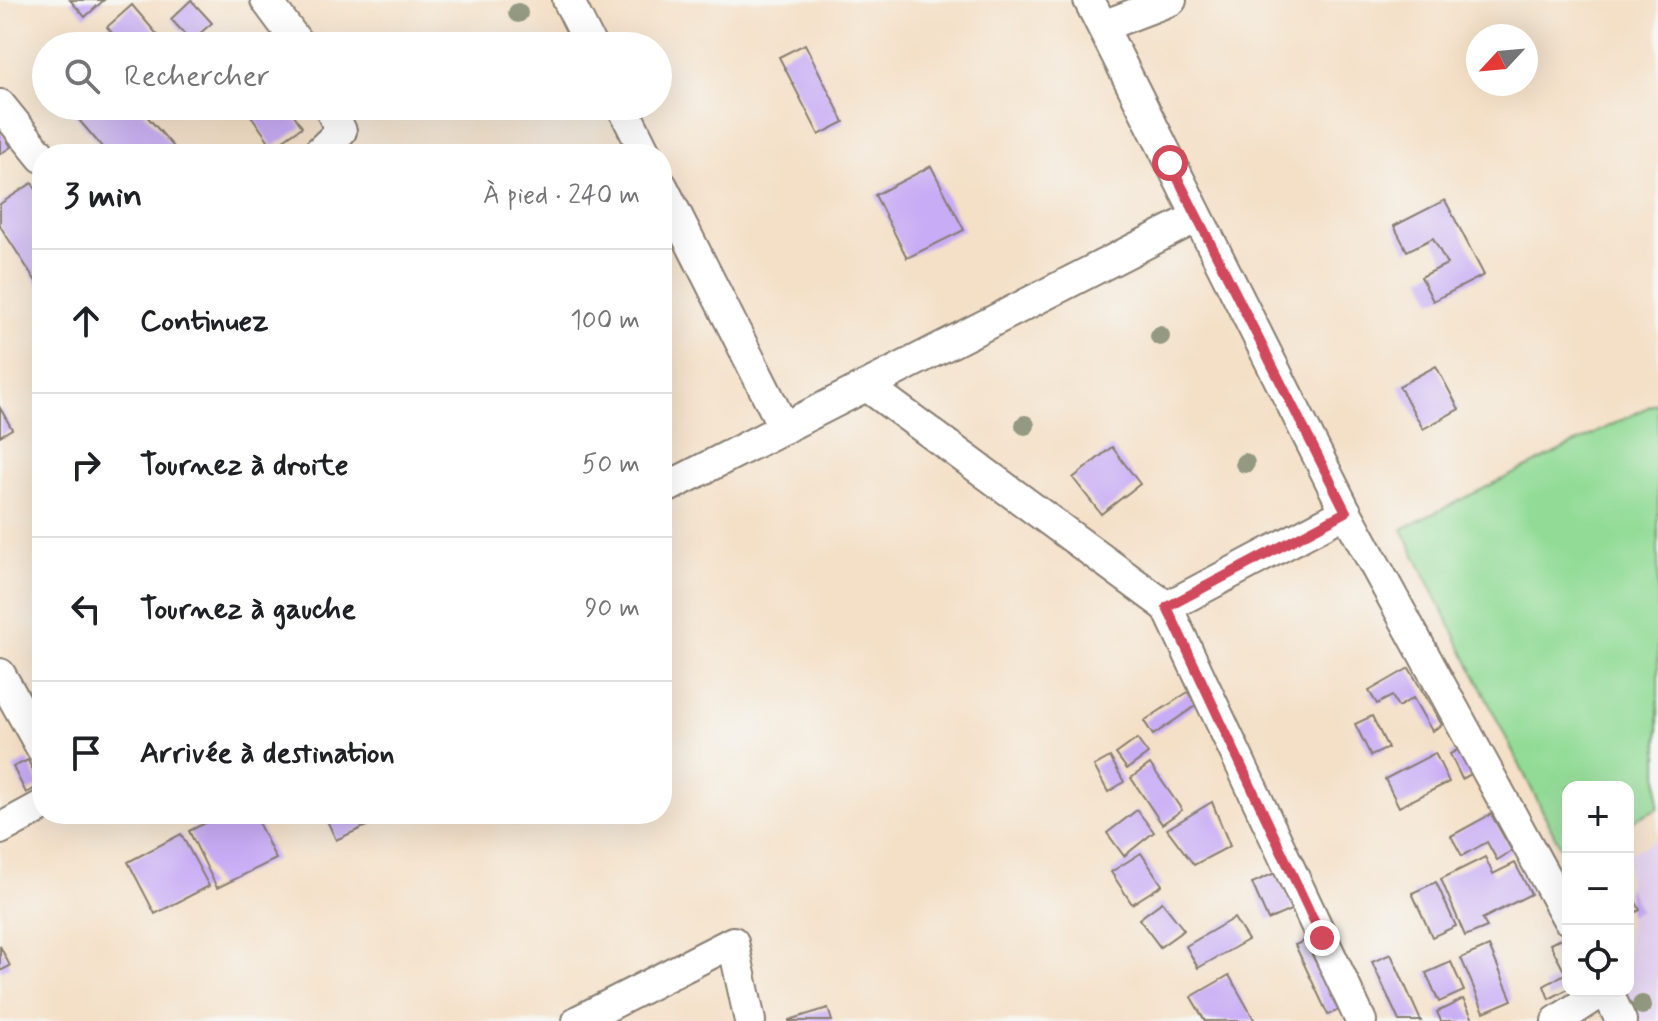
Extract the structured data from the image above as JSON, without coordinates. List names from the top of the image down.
{
  "north": "bottom left",
  "page": {
    "search": "Rechercher",
    "heading": ["3 min", "À pied · 240 m"],
    "list": [
      ["Continuez", "100 m"],
      ["Tournez à droite", "50 m"],
      ["Tournez à gauche", "90 m"],
      "Arrivée à destination"
    ],
    "map_buttons": ["+", "−"]
  }
}
